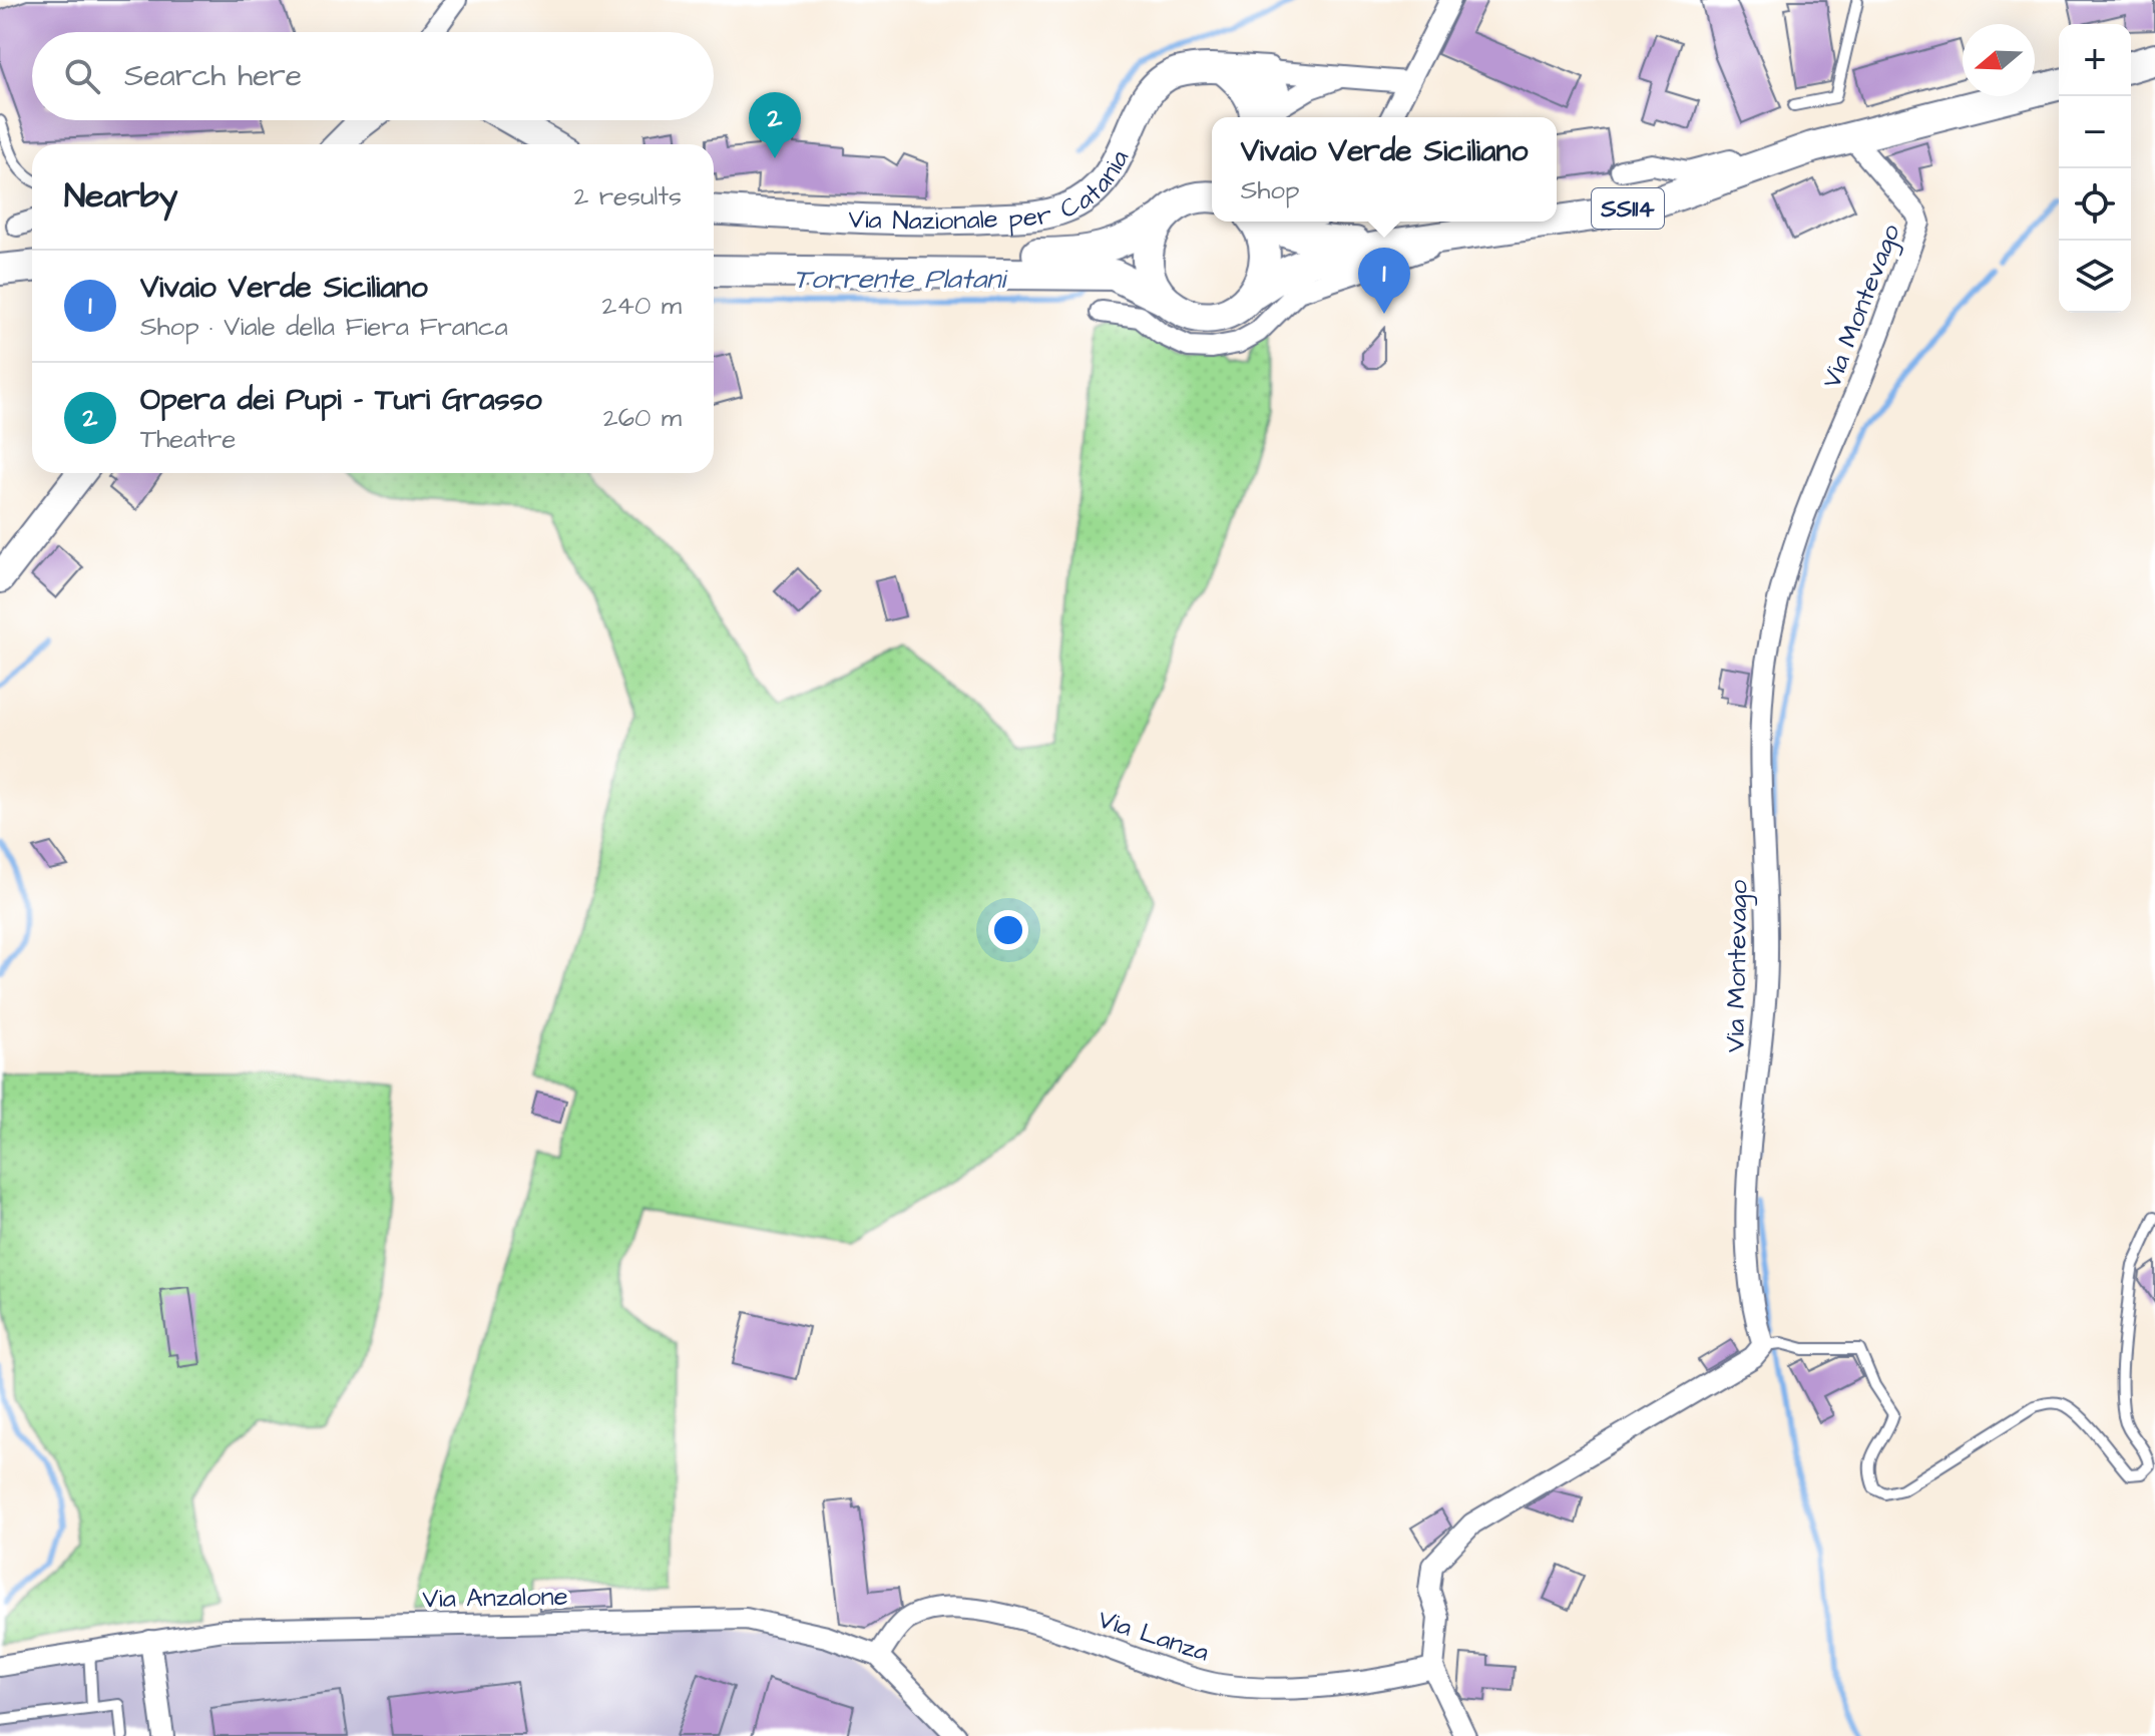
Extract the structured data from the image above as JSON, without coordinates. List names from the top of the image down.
{
  "streets": {
    "main road": ["Via Nazionale per Catania", "SS114"],
    "street": ["Via Montevago", "Via Anzalone", "Via Lanza"]
  },
  "crossings": [
    ["SS114", "Via Montevago"],
    ["Via Anzalone", "Via Lanza"]
  ],
  "water": ["Torrente Platani"],
  "north": "left",
  "page": {
    "map_buttons": ["+", "−"],
    "search": "Search here",
    "pins": ["2", "1"],
    "popup": ["Vivaio Verde Siciliano", "Shop"],
    "heading": ["Nearby", "2 results"],
    "list": [
      {
        "mark": "1",
        "name": "Vivaio Verde Siciliano",
        "note": "Shop · Viale della Fiera Franca",
        "value": "240 m"
      },
      {
        "mark": "2",
        "name": "Opera dei Pupi - Turi Grasso",
        "note": "Theatre",
        "value": "260 m"
      }
    ]
  }
}
